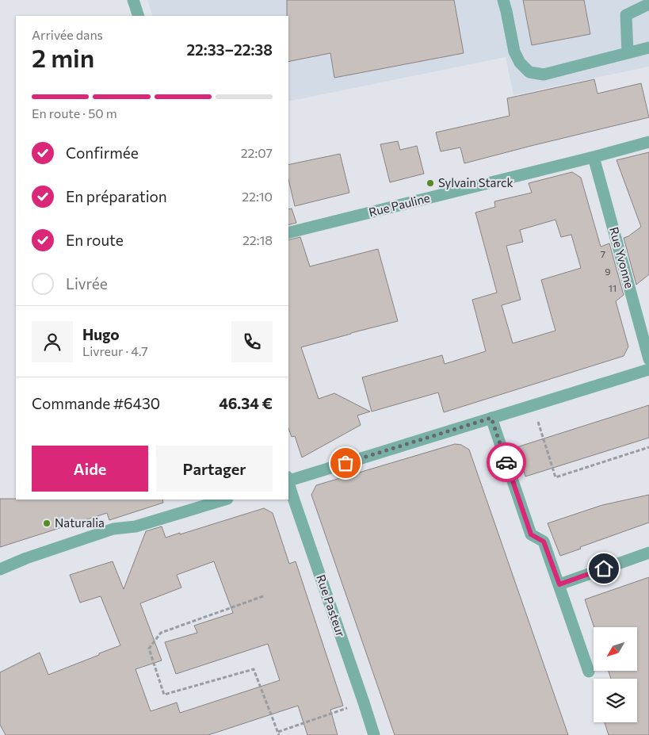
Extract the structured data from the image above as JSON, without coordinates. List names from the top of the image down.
{
  "streets": {
    "street": ["Rue Pauline", "Rue Yvonne", "Rue Pasteur"]
  },
  "crossings": [
    ["Rue Pauline", "Rue Yvonne"]
  ],
  "places": ["Sylvain Starck", "Naturalia"],
  "house_numbers": ["7", "9", "11"],
  "north": "bottom left",
  "page": {
    "heading": ["2 min", "Arrivée dans", "22:33–22:38"],
    "panel": [
      "Hugo",
      "Livreur · 4.7",
      "Commande #6430",
      "46.34 €"
    ],
    "bar": "En route · 50 m",
    "list": [
      ["Confirmée", "22:07"],
      ["En préparation", "22:10"],
      ["En route", "22:18"],
      "Livrée"
    ],
    "buttons": ["Aide", "Partager"]
  }
}
